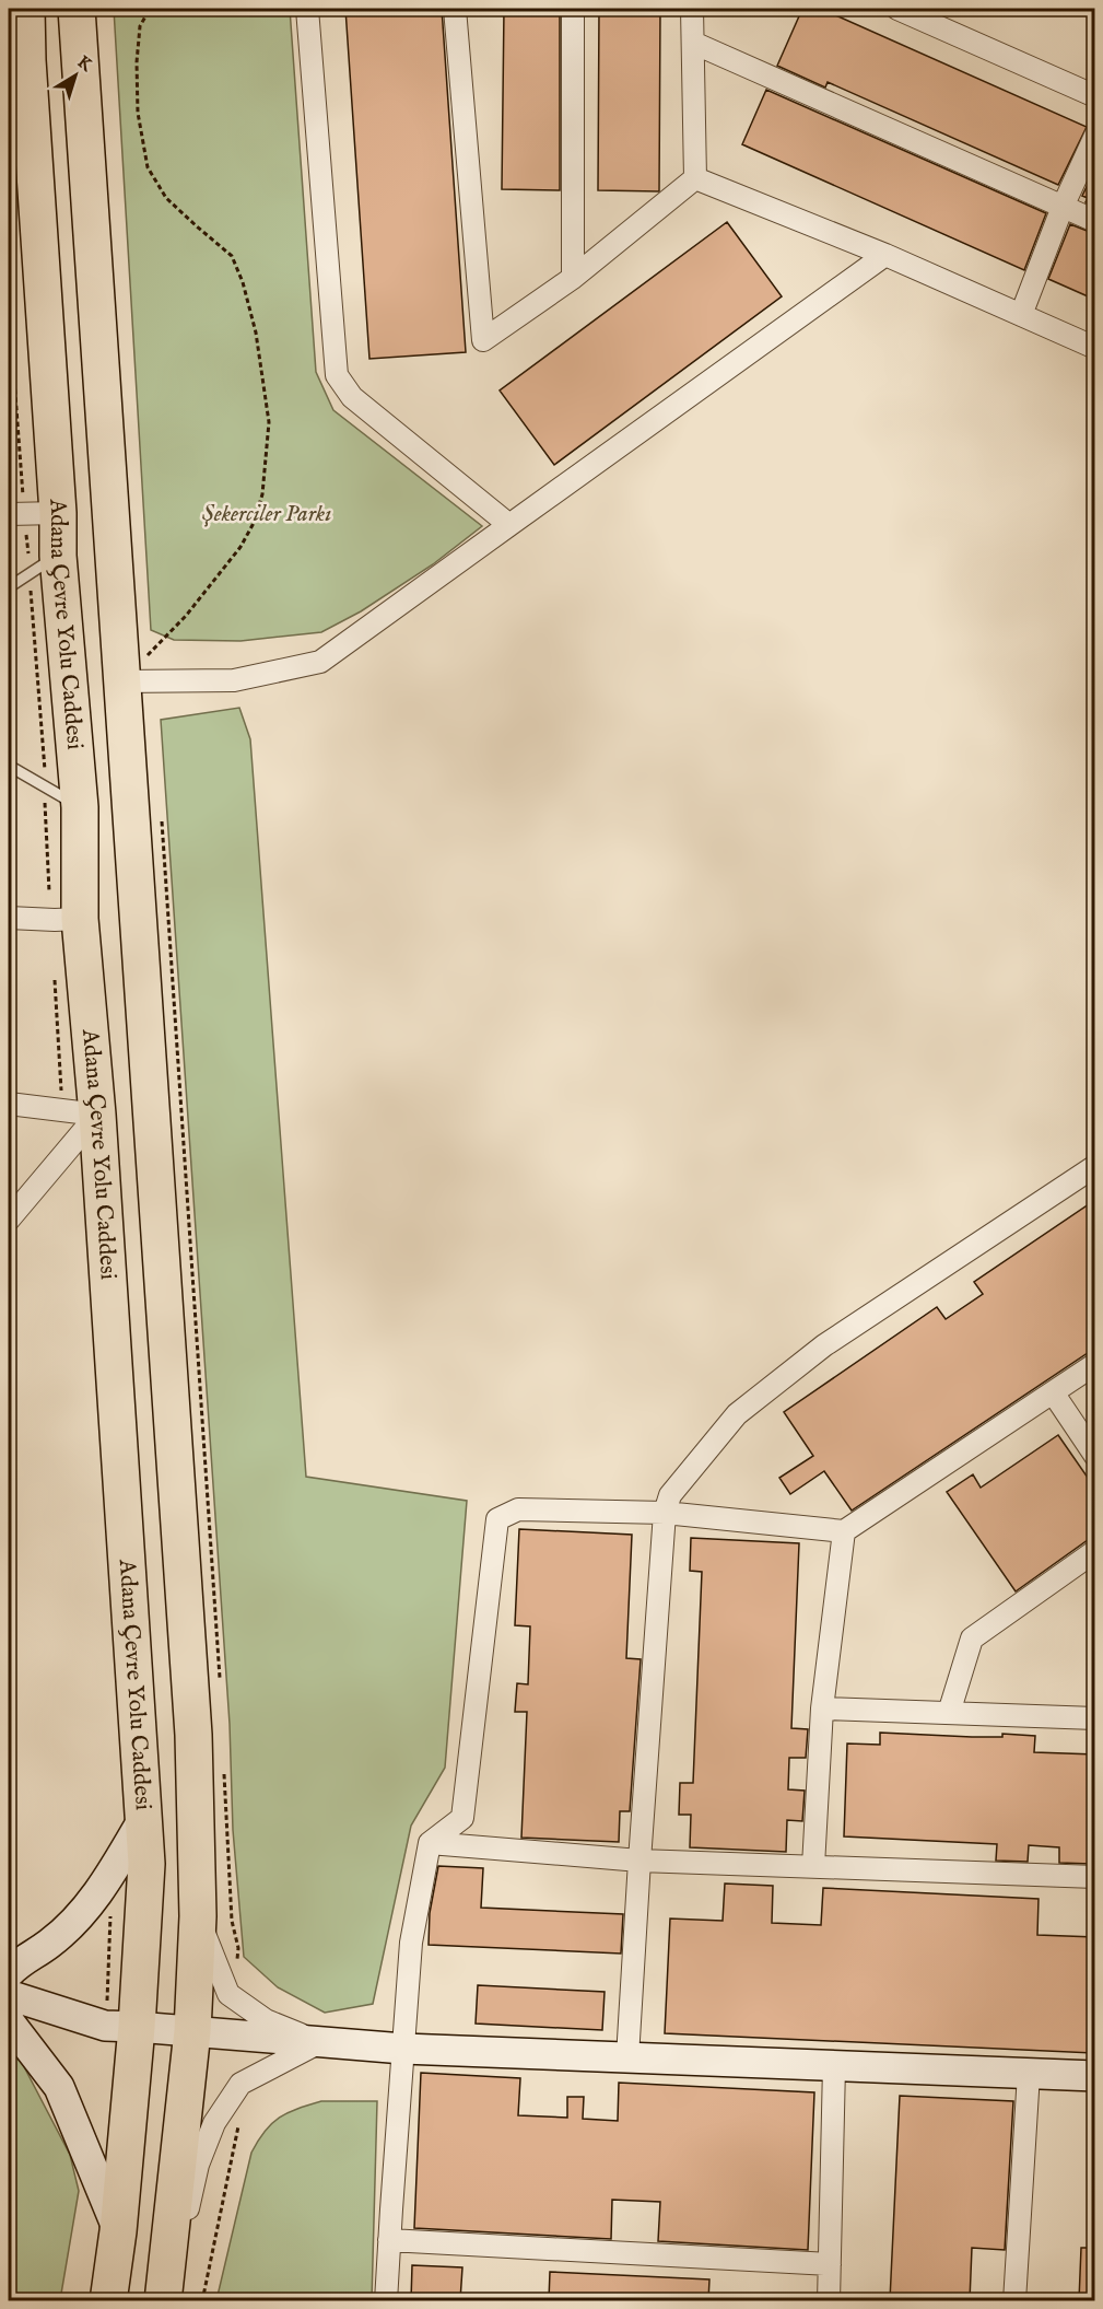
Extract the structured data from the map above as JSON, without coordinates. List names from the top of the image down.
{
  "streets": {
    "highway": ["Adana Çevre Yolu Caddesi"]
  },
  "parks": ["Şekerciler Parkı"],
  "north": "top right"
}
